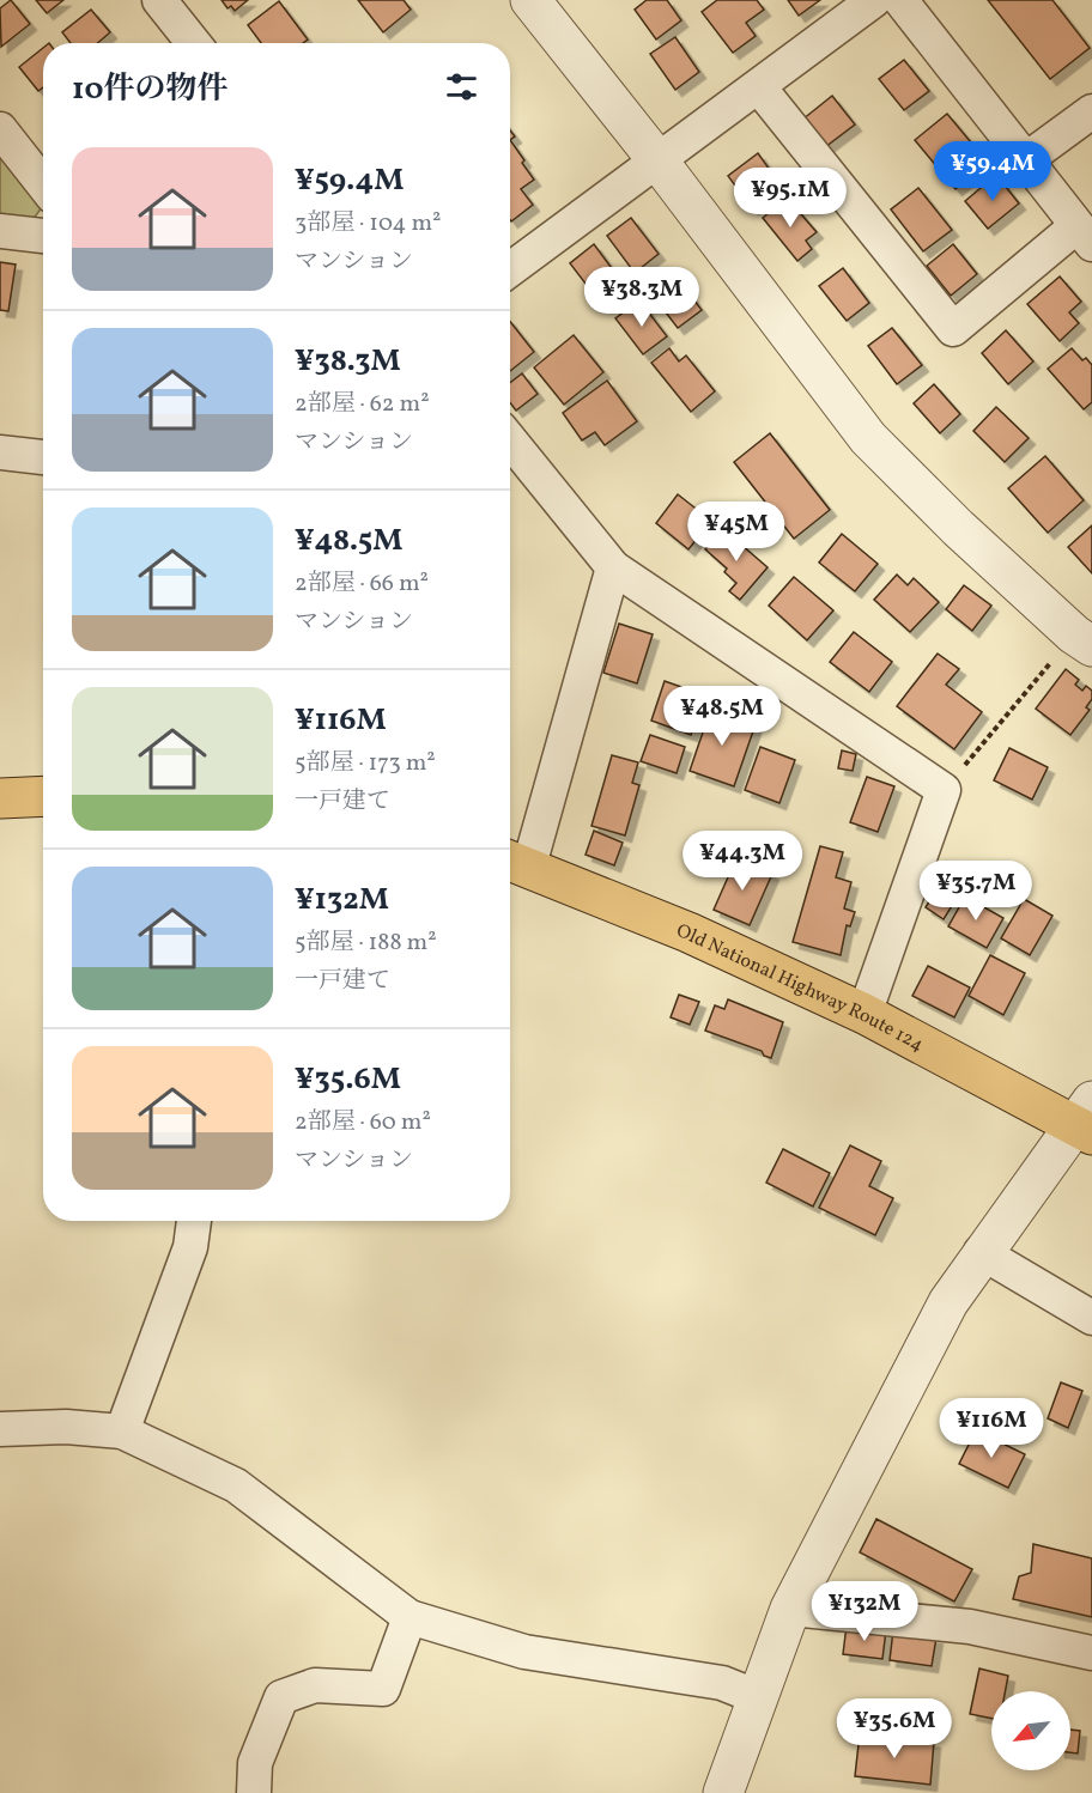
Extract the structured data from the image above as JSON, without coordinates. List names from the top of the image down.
{
  "streets": {
    "highway": ["Old National Highway Route 124"]
  },
  "north": "bottom left",
  "page": {
    "heading": "10件の物件",
    "list": [
      {
        "name": "¥59.4M",
        "note": "3部屋 · 104 m² · マンション"
      },
      {
        "name": "¥38.3M",
        "note": "2部屋 · 62 m² · マンション"
      },
      {
        "name": "¥48.5M",
        "note": "2部屋 · 66 m² · マンション"
      },
      {
        "name": "¥116M",
        "note": "5部屋 · 173 m² · 一戸建て"
      },
      {
        "name": "¥132M",
        "note": "5部屋 · 188 m² · 一戸建て"
      },
      {
        "name": "¥35.6M",
        "note": "2部屋 · 60 m² · マンション"
      }
    ],
    "price": [
      "¥59.4M",
      "¥95.1M",
      "¥38.3M",
      "¥45M",
      "¥48.5M",
      "¥44.3M",
      "¥35.7M",
      "¥116M",
      "¥132M",
      "¥35.6M"
    ]
  }
}
